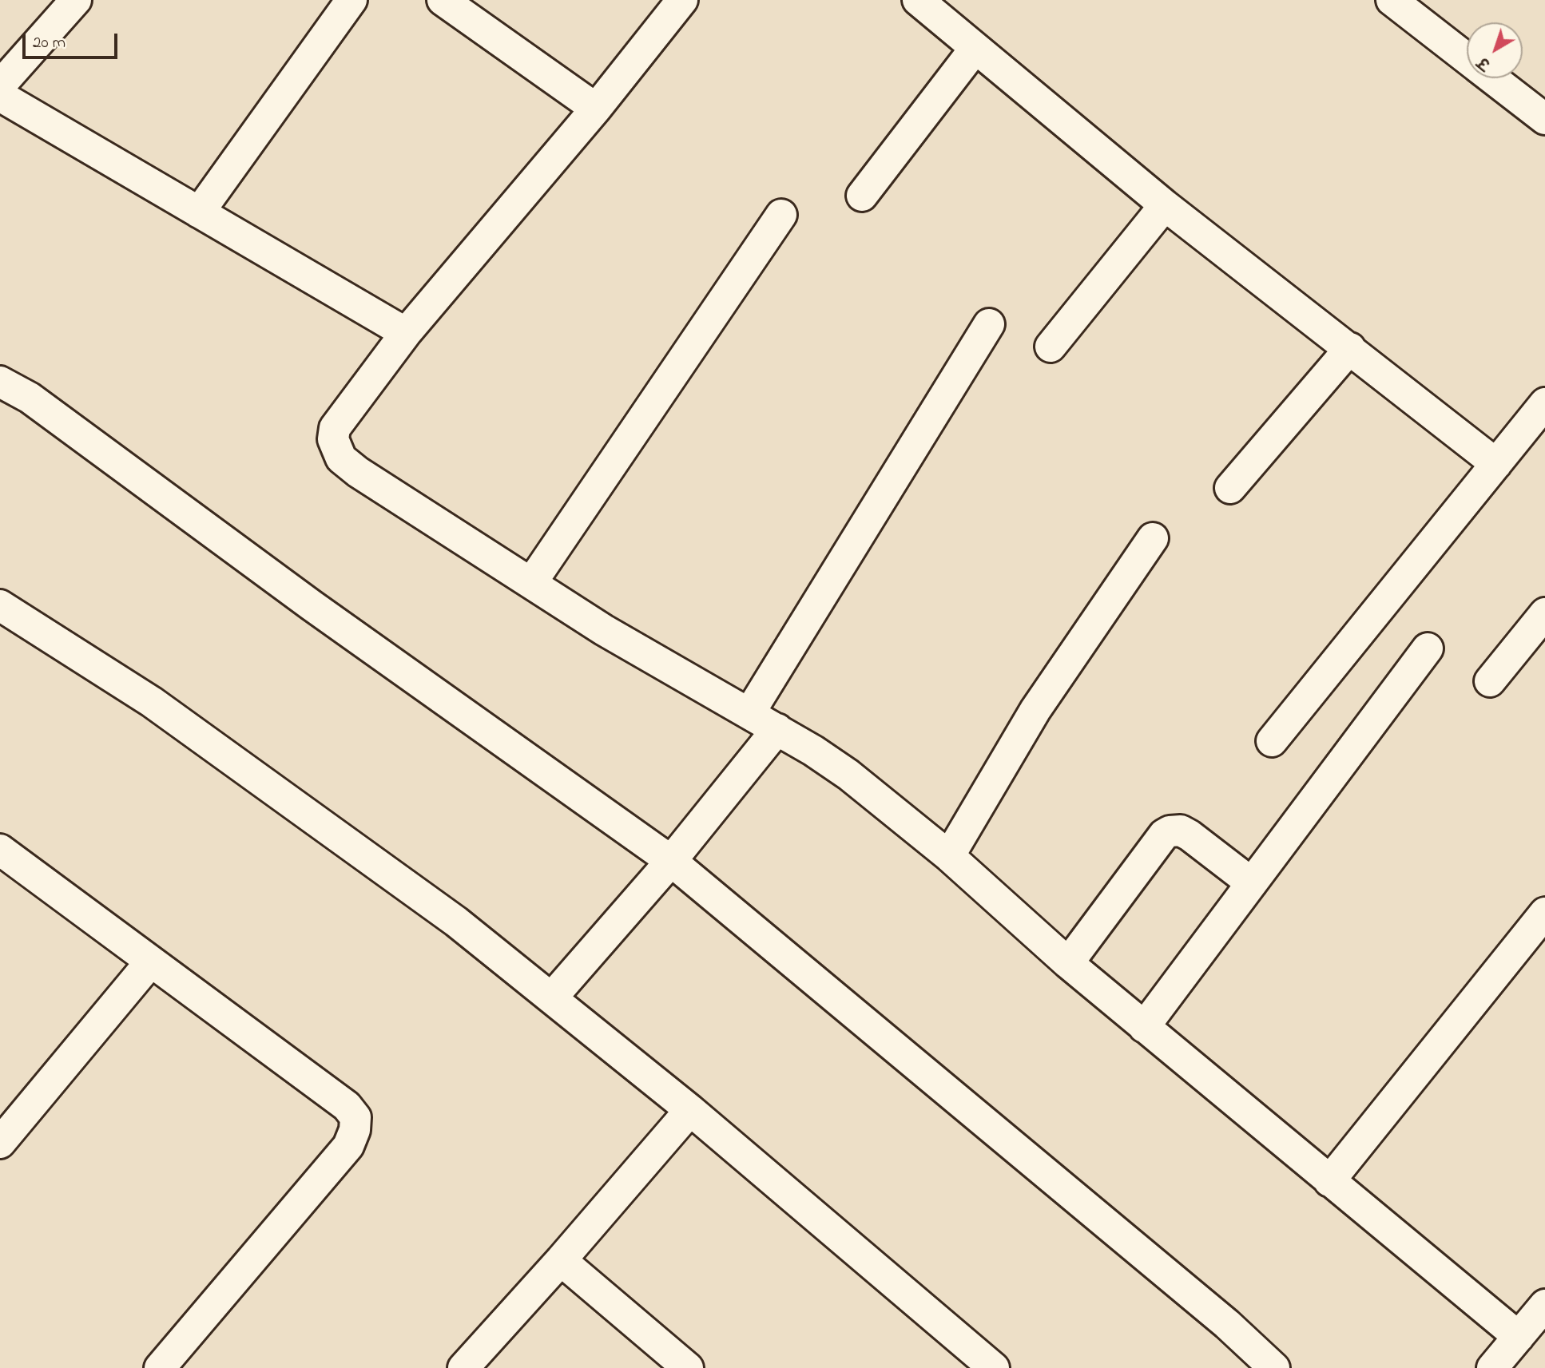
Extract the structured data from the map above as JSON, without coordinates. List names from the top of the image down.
{
  "scale_bar": "20 m",
  "north": "bottom left"
}
